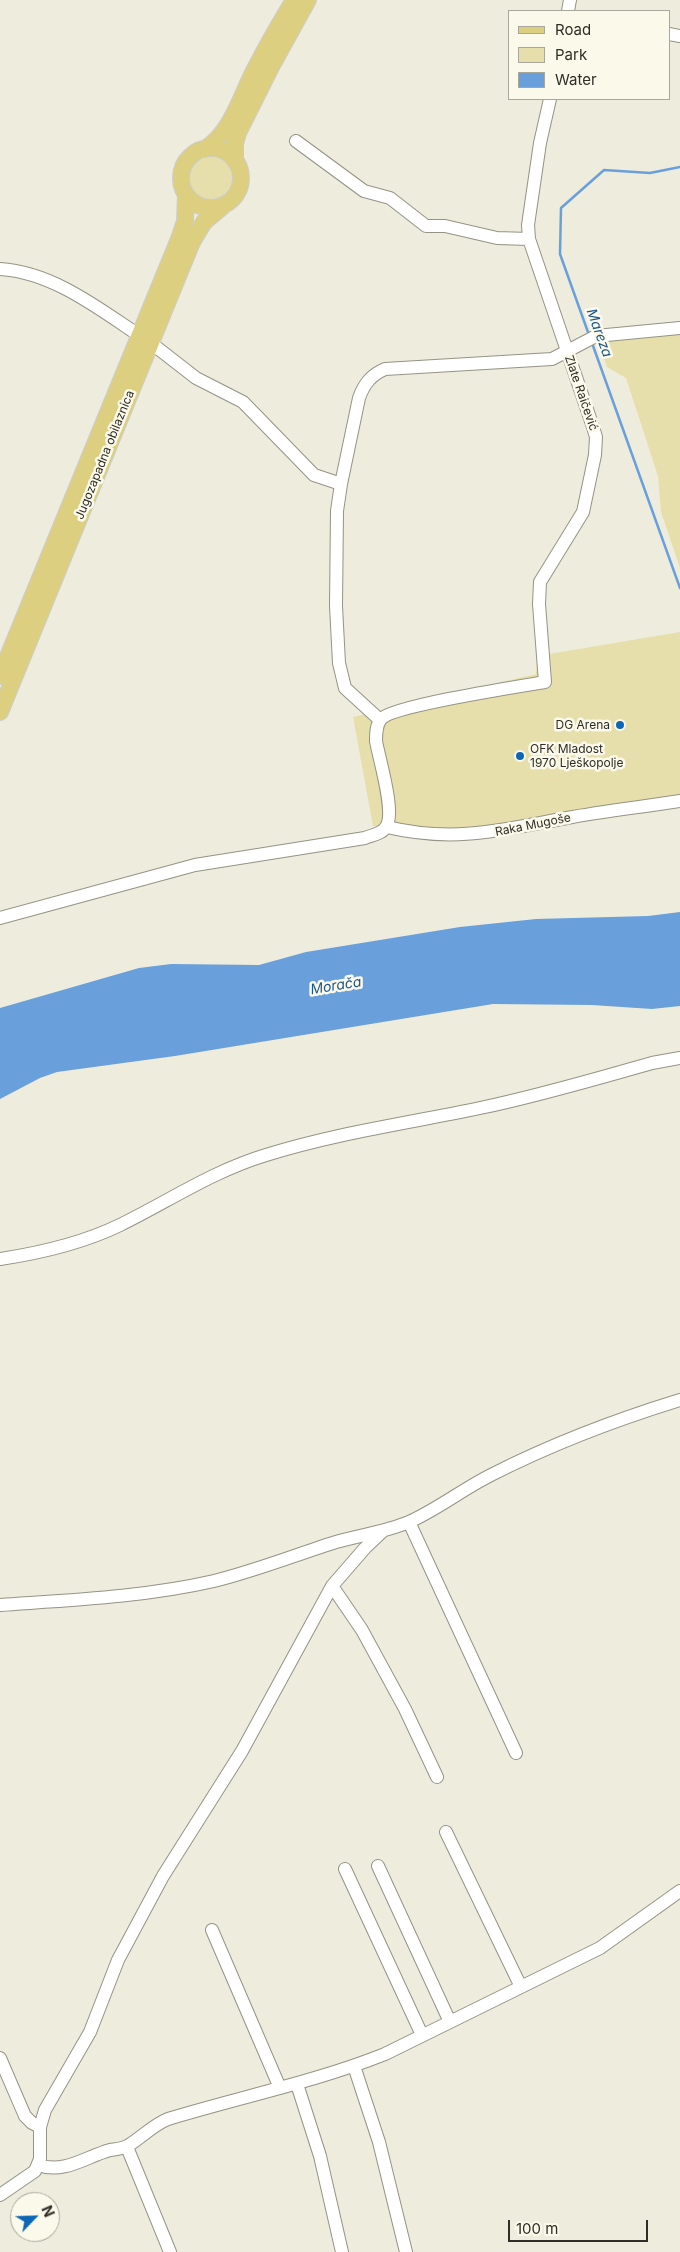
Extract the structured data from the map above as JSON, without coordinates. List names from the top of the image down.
{
  "streets": {
    "main road": ["Jugozapadna obilaznica"],
    "street": ["Zlate Raičević", "Raka Mugoše"]
  },
  "water": ["Mareza", "Morača"],
  "places": ["DG Arena", "OFK Mladost 1970 Lješkopolje"],
  "legend": ["Road", "Park", "Water"],
  "scale_bar": "100 m",
  "north": "top right"
}
